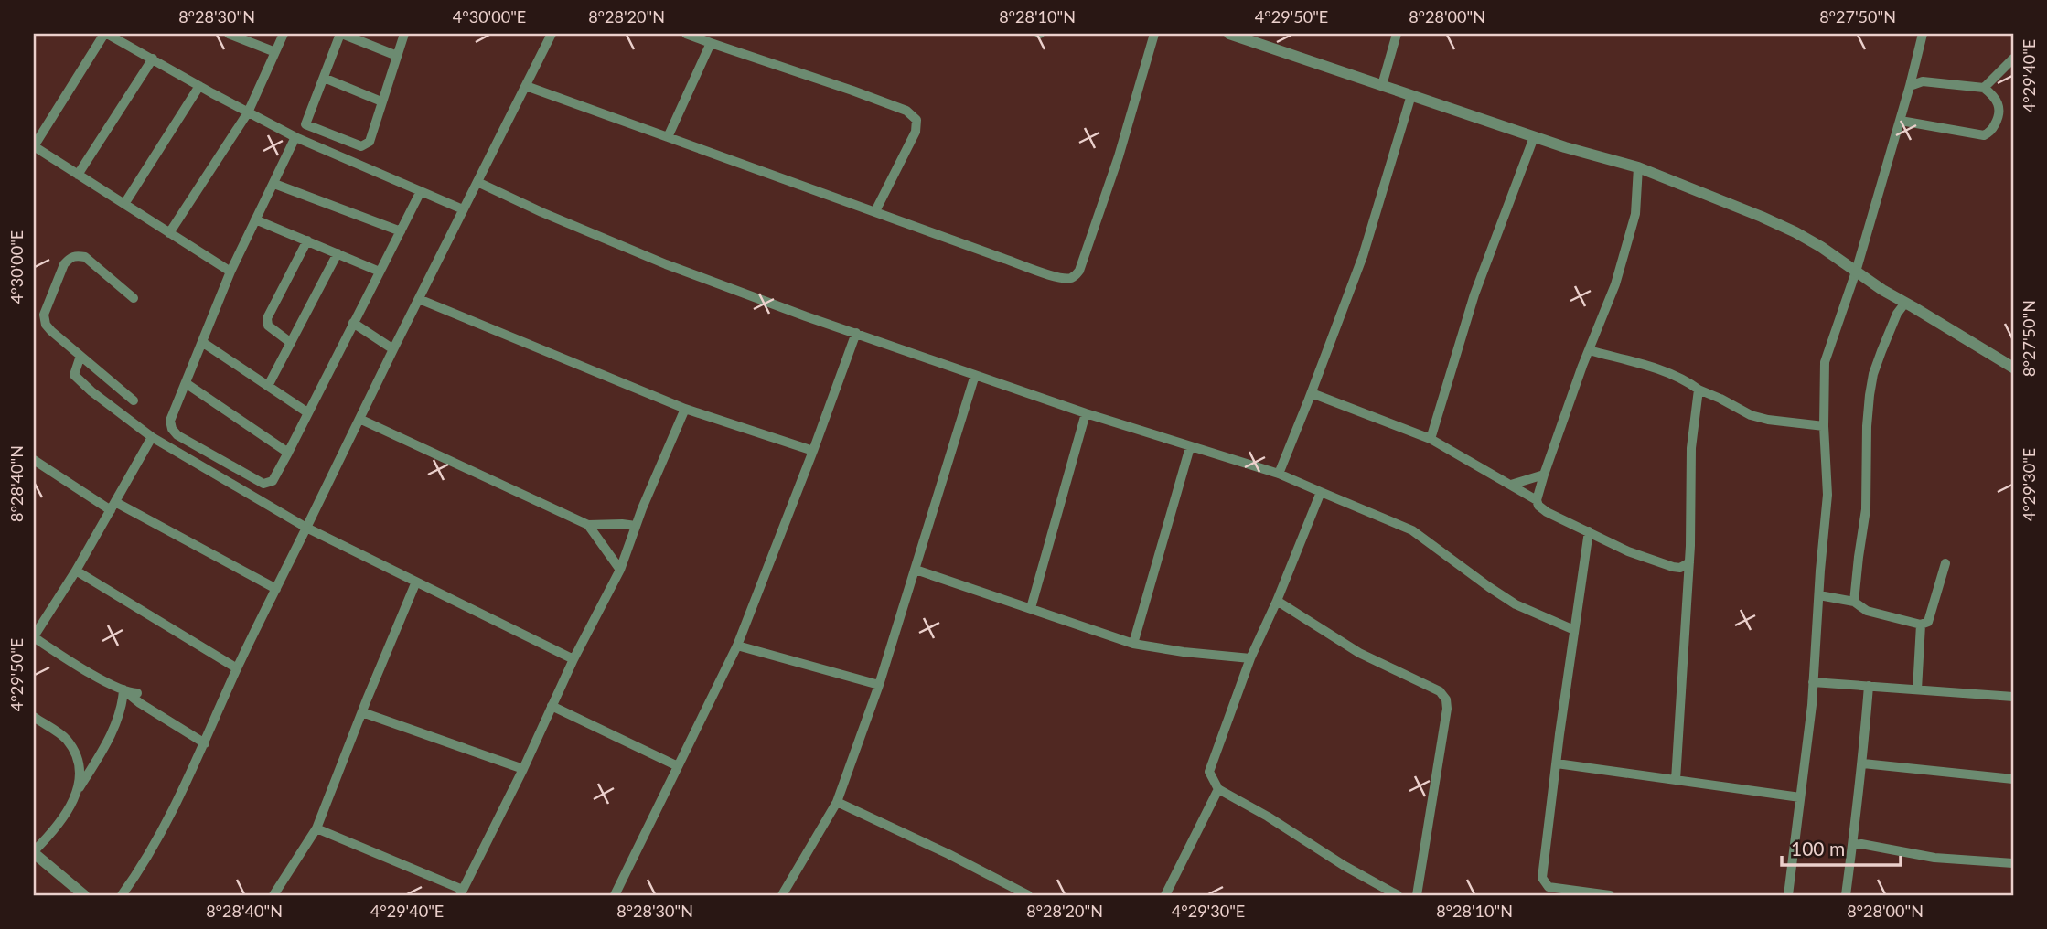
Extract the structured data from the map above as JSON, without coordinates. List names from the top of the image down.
{
  "scale_bar": "100 m",
  "coordinates": [
    "8°28'30\"N",
    "4°30'00\"E",
    "8°28'20\"N",
    "8°28'10\"N",
    "4°29'50\"E",
    "8°28'00\"N",
    "8°27'50\"N",
    "4°29'40\"E",
    "8°28'40\"N",
    "4°29'30\"E"
  ]
}
